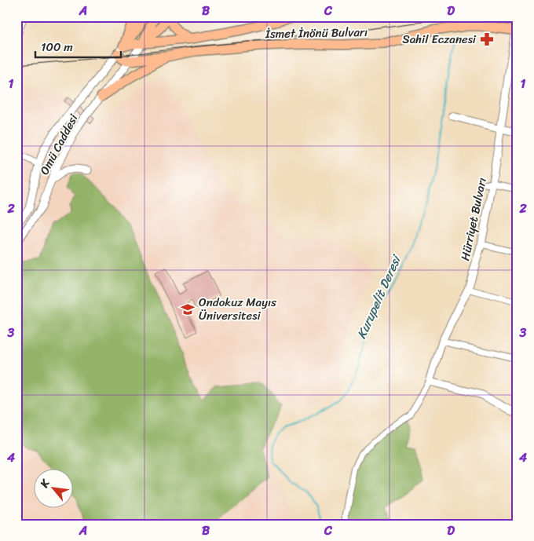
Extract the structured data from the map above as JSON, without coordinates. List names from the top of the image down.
{
  "streets": {
    "main road": ["İsmet İnönü Bulvarı"],
    "street": ["Omü Caddesi", "Hürriyet Bulvarı"]
  },
  "crossings": [
    ["İsmet İnönü Bulvarı", "Omü Caddesi"],
    ["İsmet İnönü Bulvarı", "Hürriyet Bulvarı"]
  ],
  "water": ["Kurupelit Deresi"],
  "places": {
    "pharmacy": ["Sahil Eczanesi"],
    "school or university": ["Ondokuz Mayıs Üniversitesi"]
  },
  "scale_bar": "100 m",
  "north": "top left",
  "grid": {
    "columns": [
      "A",
      "B",
      "C",
      "D"
    ],
    "rows": [
      "1",
      "2",
      "3",
      "4"
    ]
  }
}
